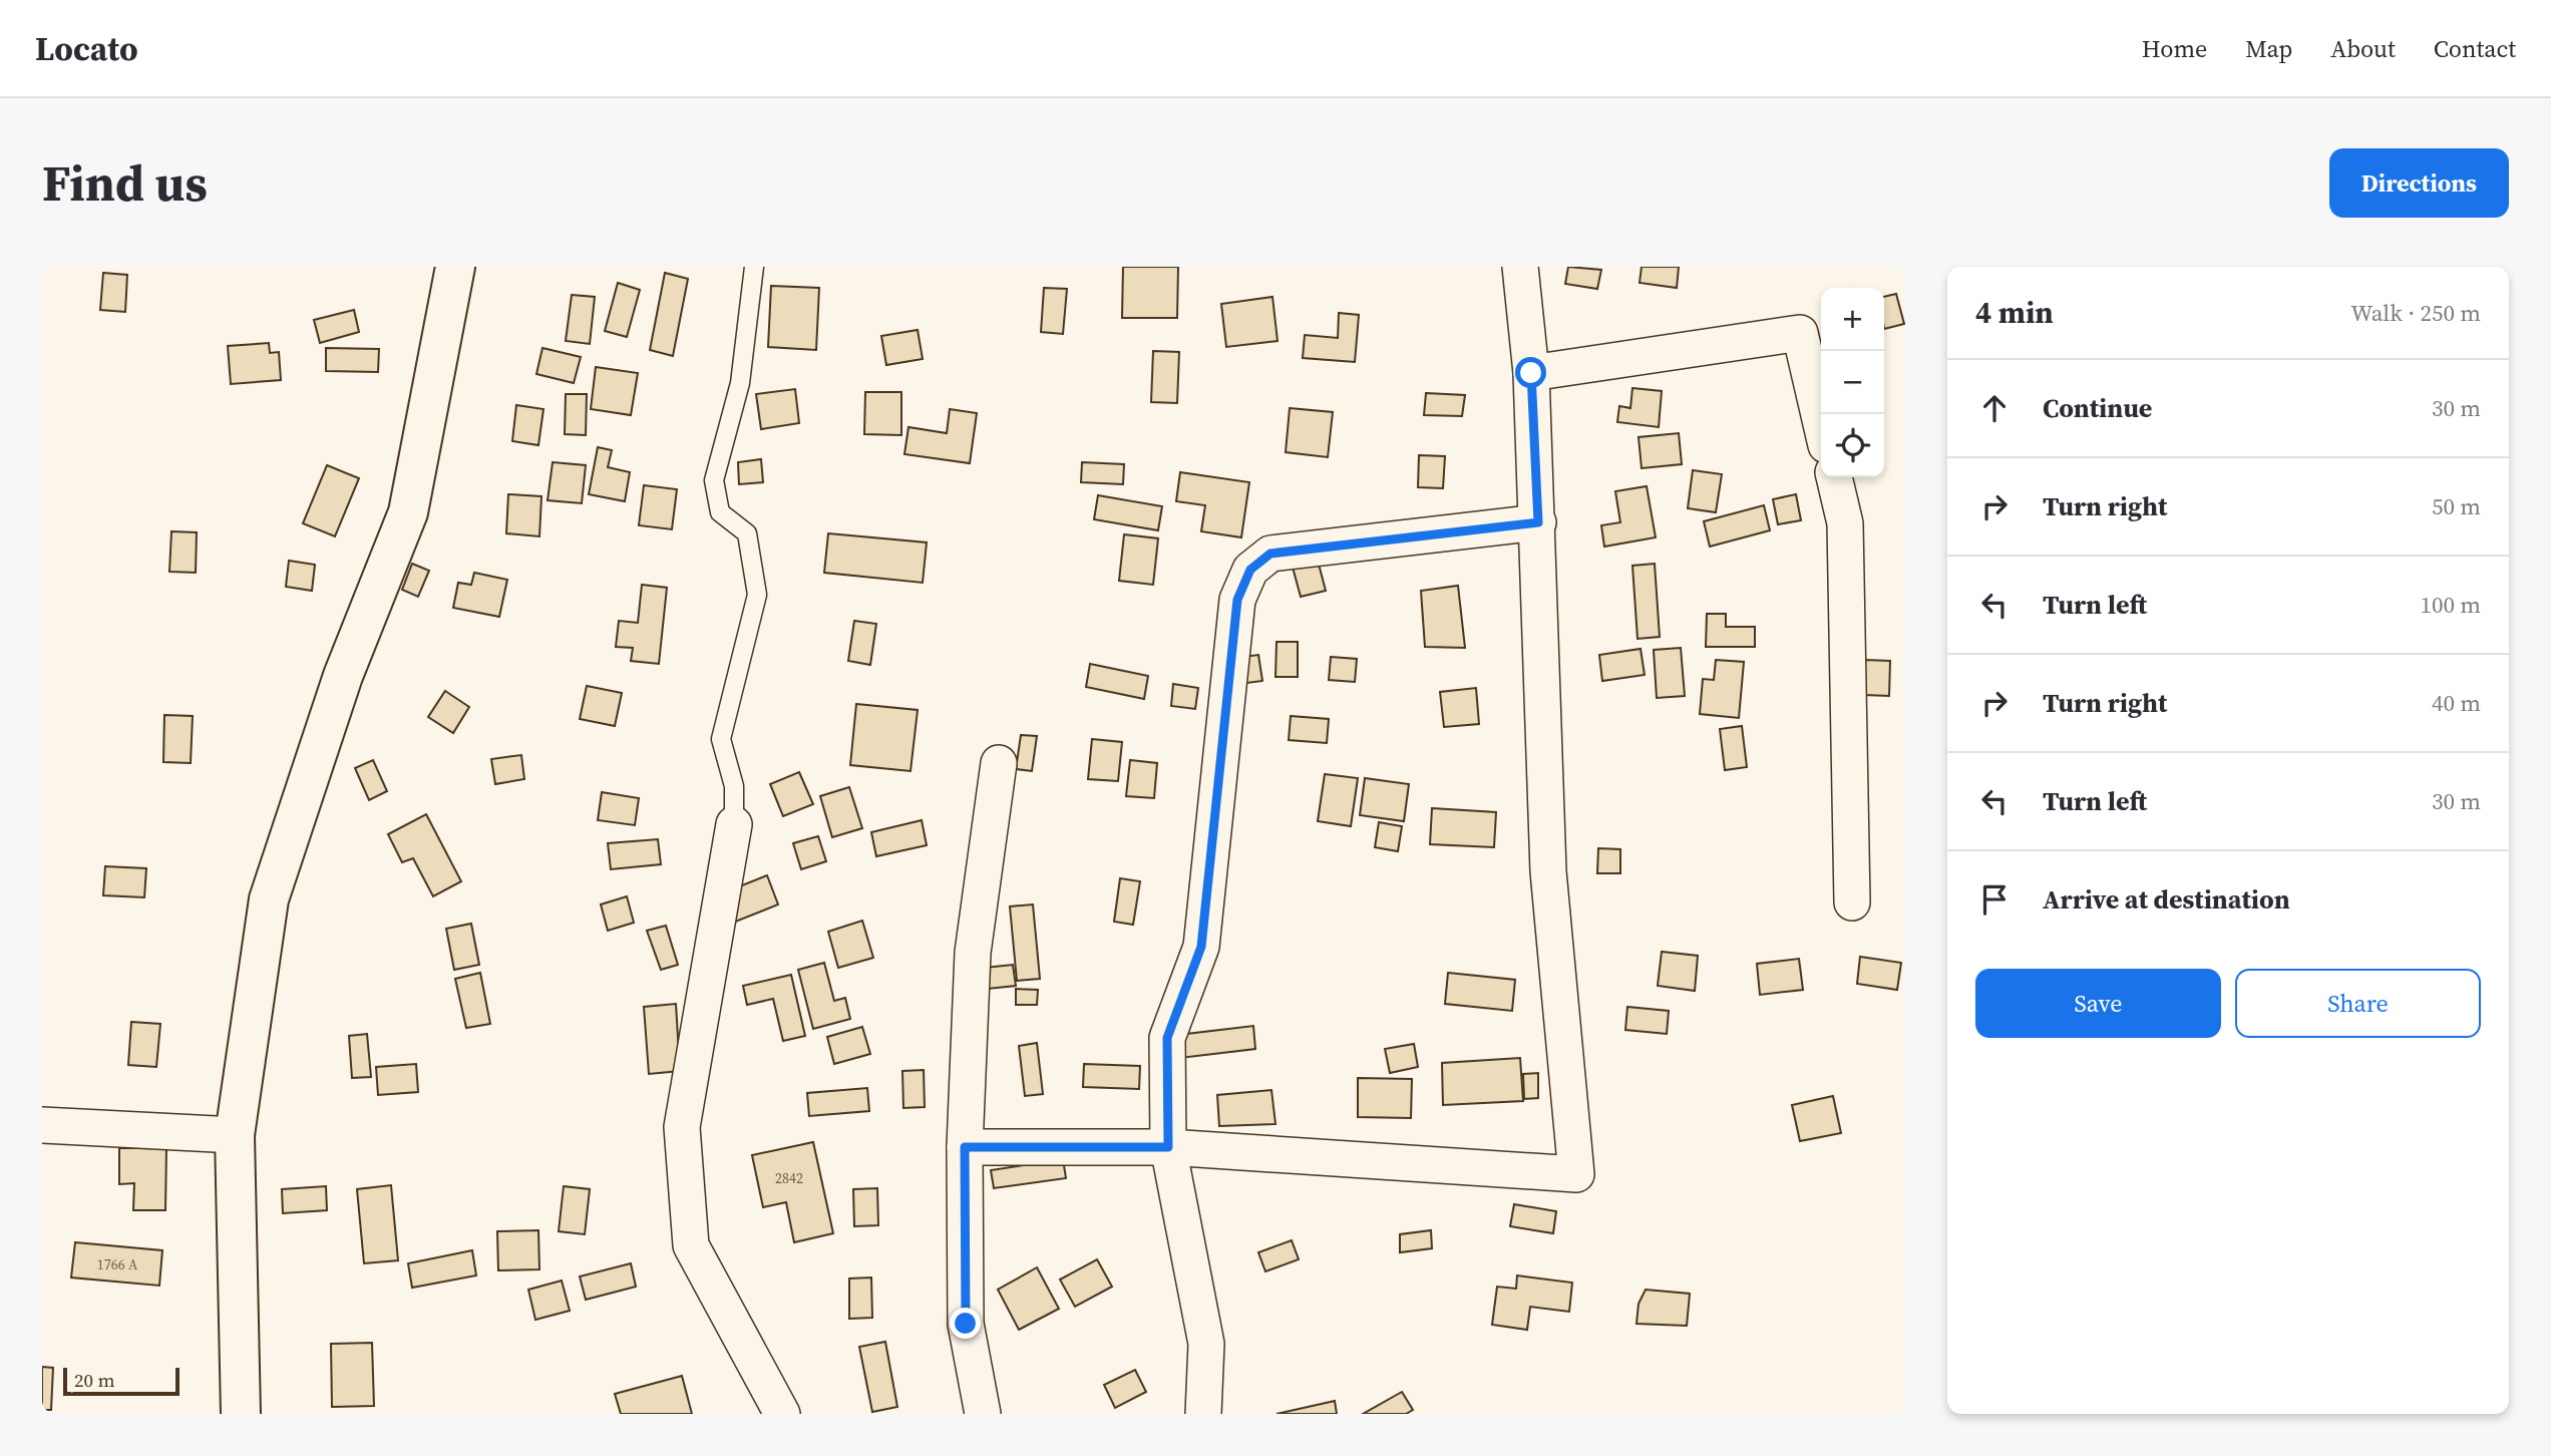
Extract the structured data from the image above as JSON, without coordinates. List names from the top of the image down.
{
  "house_numbers": ["2842", "1766 A"],
  "scale_bar": "20 m",
  "page": {
    "header": "Locato",
    "nav": [
      "Home",
      "Map",
      "About",
      "Contact"
    ],
    "buttons": [
      "Directions",
      ["Save", "Share"]
    ],
    "title": "Find us",
    "heading": ["4 min", "Walk · 250 m"],
    "map_buttons": ["+", "−"],
    "list": [
      ["Continue", "30 m"],
      ["Turn right", "50 m"],
      ["Turn left", "100 m"],
      ["Turn right", "40 m"],
      ["Turn left", "30 m"],
      "Arrive at destination"
    ],
    "scale": "20 m"
  }
}
